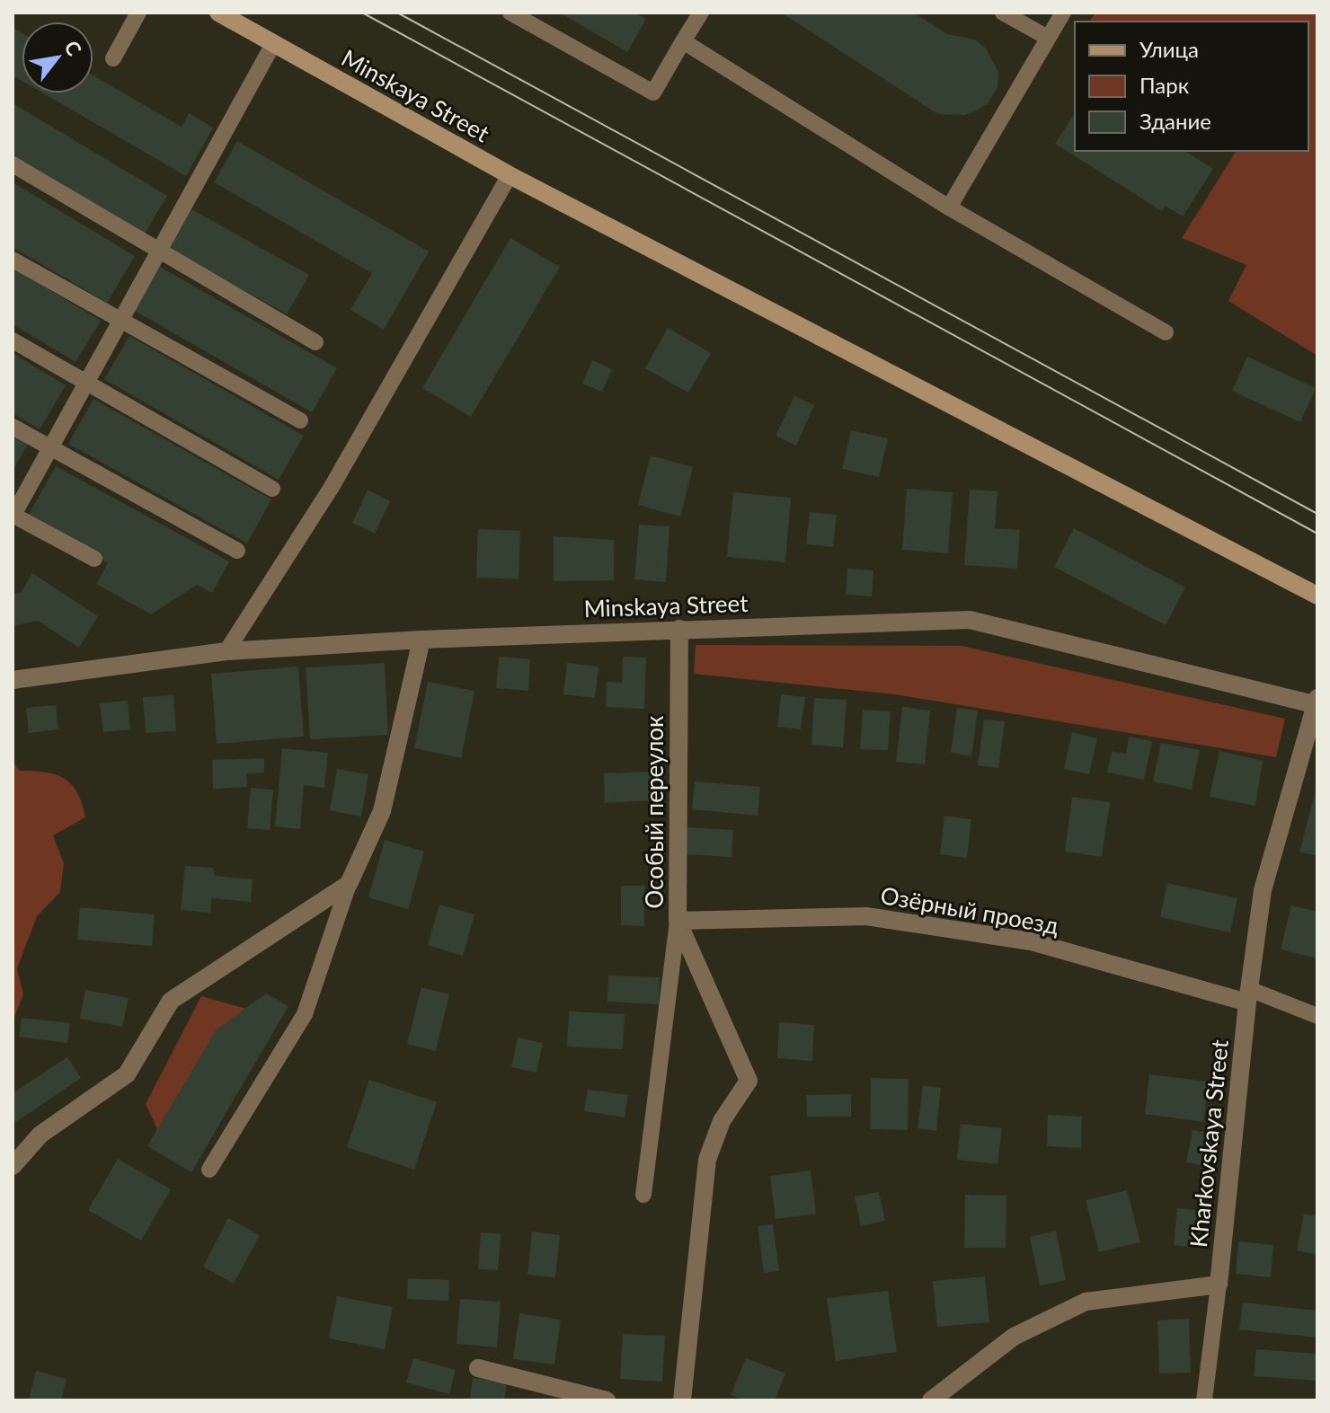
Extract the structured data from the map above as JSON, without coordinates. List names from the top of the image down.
{
  "streets": {
    "main road": ["Minskaya Street"],
    "street": ["Особый переулок", "Озёрный проезд", "Kharkovskaya Street"]
  },
  "crossings": [
    ["Minskaya Street", "Особый переулок"],
    ["Minskaya Street", "Kharkovskaya Street"],
    ["Особый переулок", "Озёрный проезд"],
    ["Озёрный проезд", "Kharkovskaya Street"]
  ],
  "legend": ["Улица", "Парк", "Здание"],
  "north": "top right"
}
